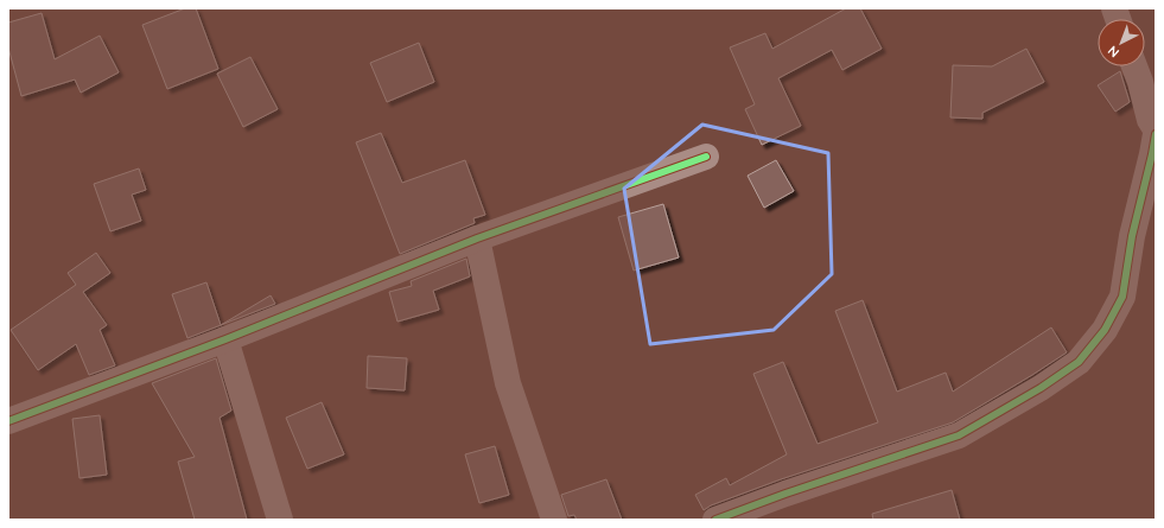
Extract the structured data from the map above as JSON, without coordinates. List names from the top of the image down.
{
  "north": "bottom left"
}
